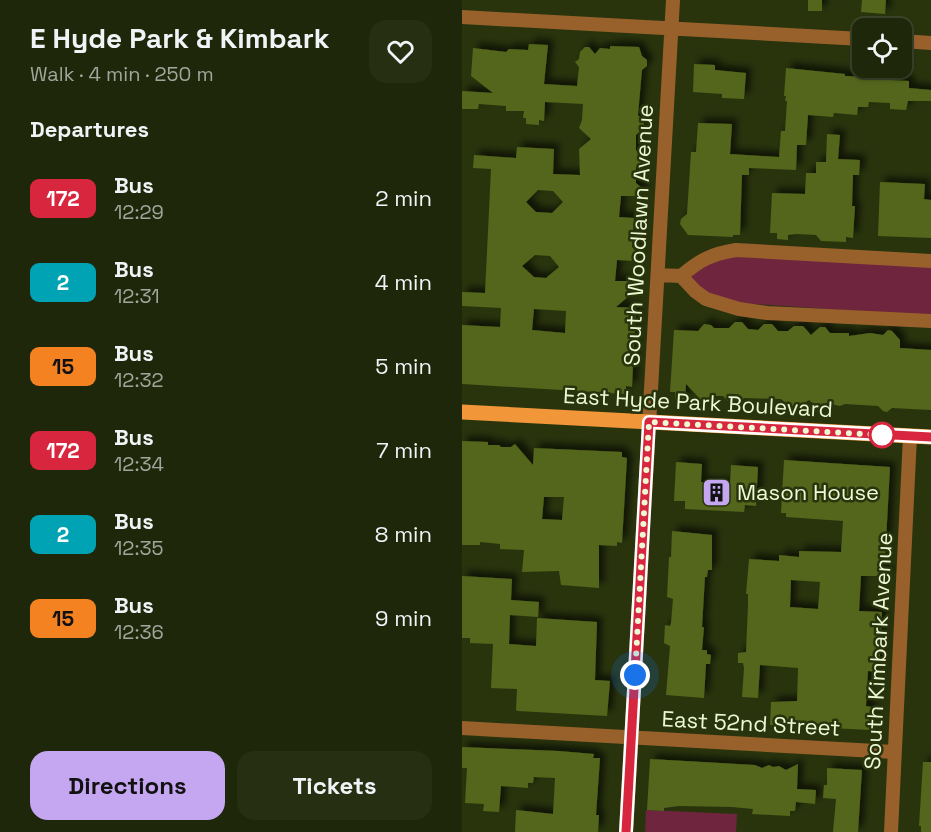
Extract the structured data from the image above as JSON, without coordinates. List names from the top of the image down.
{
  "streets": {
    "main road": ["East Hyde Park Boulevard"],
    "street": ["South Woodlawn Avenue", "South Kimbark Avenue", "East 52nd Street"]
  },
  "crossings": [
    ["South Woodlawn Avenue", "East Hyde Park Boulevard"],
    ["South Woodlawn Avenue", "East 52nd Street"],
    ["East Hyde Park Boulevard", "South Kimbark Avenue"],
    ["South Kimbark Avenue", "East 52nd Street"]
  ],
  "places": {
    "building": ["Mason House"]
  },
  "lines": ["bus line 172"],
  "page": {
    "heading": [
      ["E Hyde Park & Kimbark", "Walk · 4 min · 250 m"],
      "Departures"
    ],
    "list": [
      {
        "mark": "172",
        "name": "Bus",
        "note": "12:29",
        "value": "2 min"
      },
      {
        "mark": "2",
        "name": "Bus",
        "note": "12:31",
        "value": "4 min"
      },
      {
        "mark": "15",
        "name": "Bus",
        "note": "12:32",
        "value": "5 min"
      },
      {
        "mark": "172",
        "name": "Bus",
        "note": "12:34",
        "value": "7 min"
      },
      {
        "mark": "2",
        "name": "Bus",
        "note": "12:35",
        "value": "8 min"
      },
      {
        "mark": "15",
        "name": "Bus",
        "note": "12:36",
        "value": "9 min"
      }
    ],
    "buttons": ["Directions", "Tickets"]
  }
}
